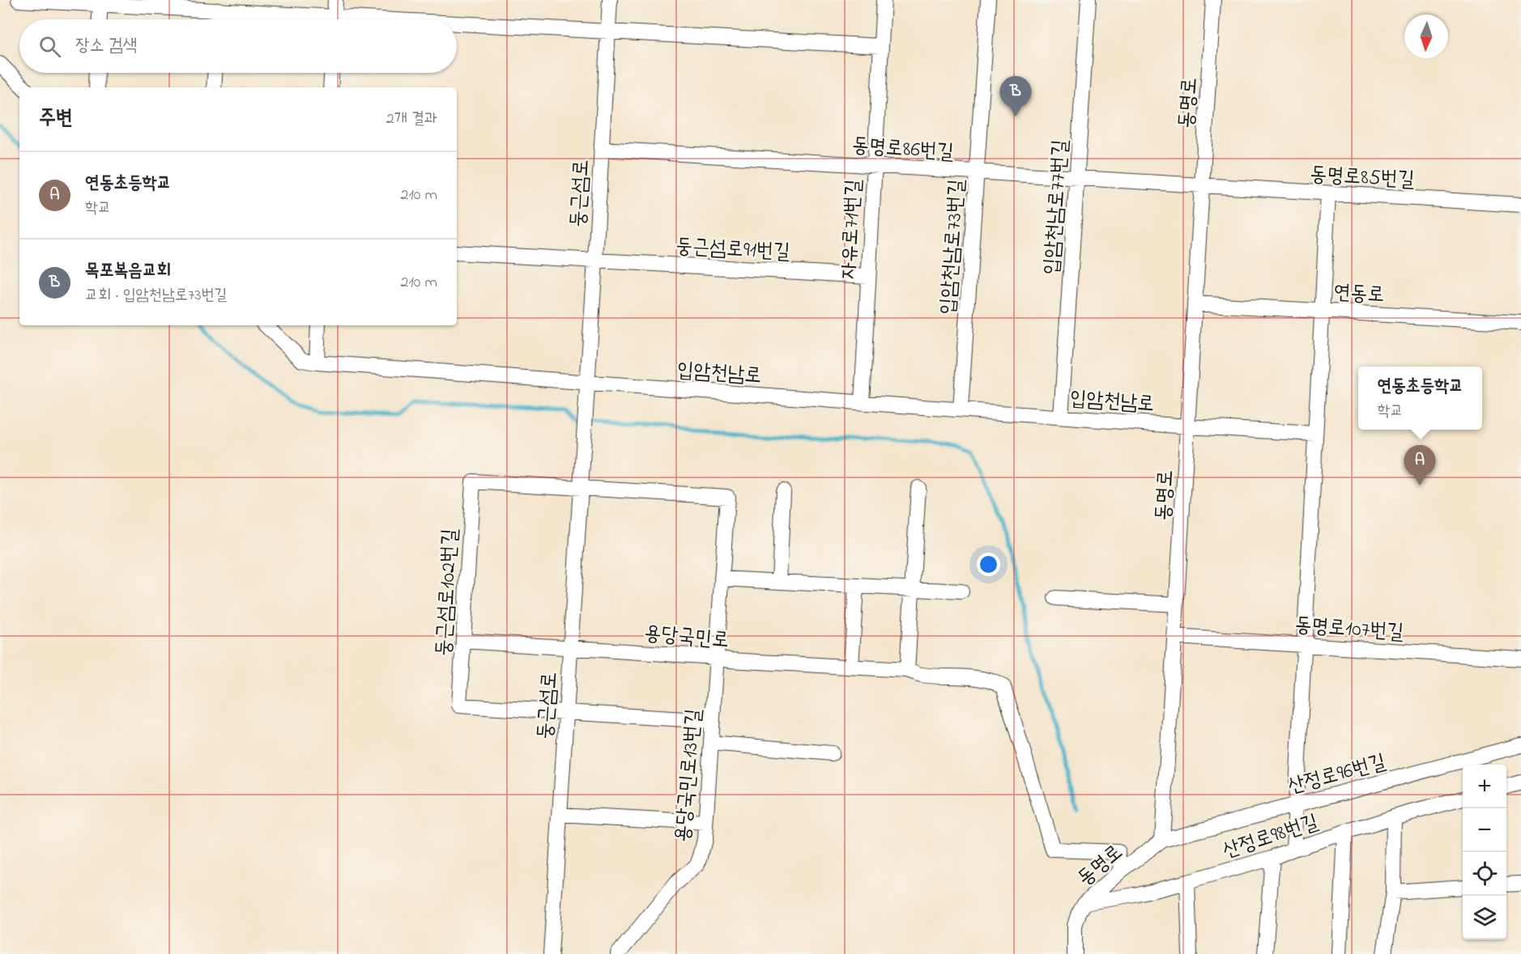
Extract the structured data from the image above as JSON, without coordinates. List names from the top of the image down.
{
  "streets": {
    "street": [
      "동명로",
      "동명로86번길",
      "동명로85번길",
      "둥근섬로",
      "입암천남로77번길",
      "자유로71번길",
      "입암천남로73번길",
      "둥근섬로91번길",
      "연동로",
      "입암천남로",
      "둥근섬로102번길",
      "동명로107번길",
      "용당국민로",
      "산정로96번길",
      "용당국민로13번길",
      "산정로98번길"
    ]
  },
  "crossings": [
    ["동명로", "동명로86번길"],
    ["동명로", "동명로85번길"],
    ["동명로", "연동로"],
    ["동명로", "입암천남로"],
    ["동명로", "동명로107번길"],
    ["동명로", "용당국민로"],
    ["동명로", "산정로96번길"],
    ["동명로", "산정로98번길"],
    ["동명로86번길", "동명로85번길"],
    ["동명로86번길", "둥근섬로"],
    ["동명로86번길", "입암천남로77번길"],
    ["동명로86번길", "자유로71번길"],
    ["동명로86번길", "입암천남로73번길"],
    ["둥근섬로", "둥근섬로91번길"],
    ["둥근섬로", "입암천남로"],
    ["둥근섬로", "둥근섬로102번길"],
    ["둥근섬로", "용당국민로"],
    ["둥근섬로", "용당국민로13번길"],
    ["입암천남로77번길", "입암천남로"],
    ["자유로71번길", "둥근섬로91번길"],
    ["자유로71번길", "입암천남로"],
    ["입암천남로73번길", "입암천남로"],
    ["둥근섬로102번길", "용당국민로"],
    ["둥근섬로102번길", "용당국민로13번길"],
    ["용당국민로", "용당국민로13번길"]
  ],
  "north": "bottom",
  "page": {
    "search": "장소 검색",
    "pins": ["B", "A"],
    "heading": ["주변", "2개 결과"],
    "list": [
      {
        "mark": "A",
        "name": "연동초등학교",
        "note": "학교",
        "value": "210 m"
      },
      {
        "mark": "B",
        "name": "목포복음교회",
        "note": "교회 · 입암천남로73번길",
        "value": "210 m"
      }
    ],
    "popup": ["연동초등학교", "학교"],
    "map_buttons": ["+", "−"]
  }
}
